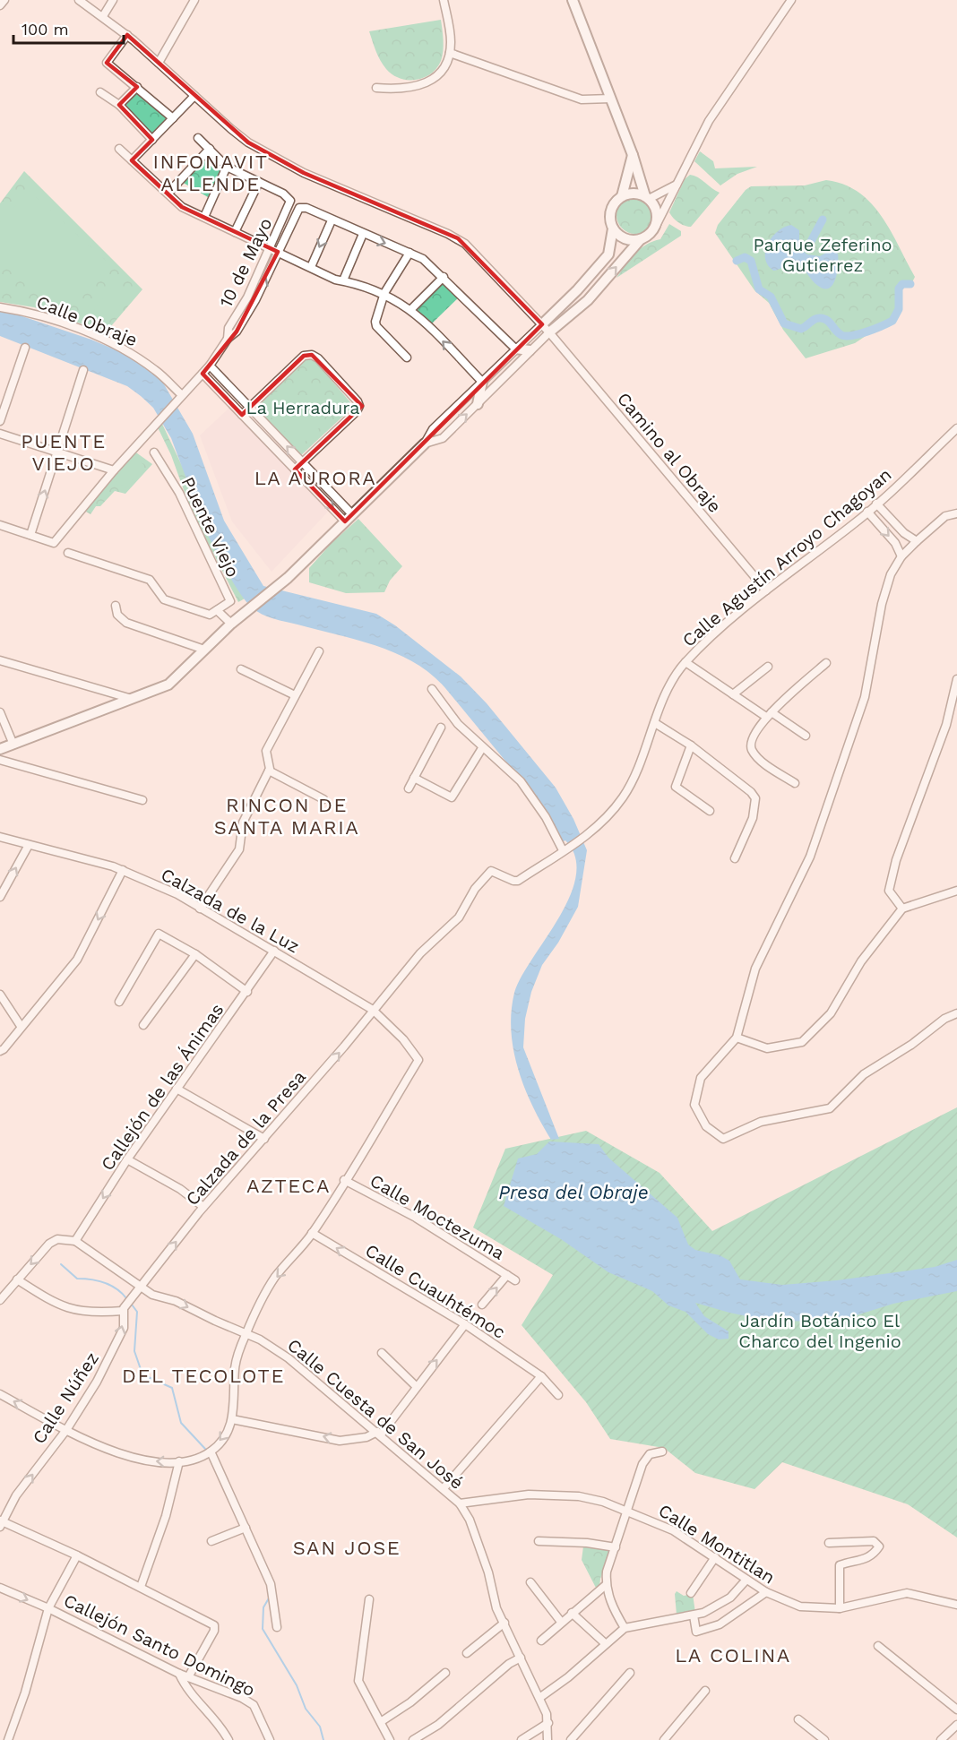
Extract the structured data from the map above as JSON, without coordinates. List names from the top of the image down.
{
  "streets": {
    "street": [
      "10 de Mayo",
      "Calle Obraje",
      "Camino al Obraje",
      "Puente Viejo",
      "Calle Agustín Arroyo Chagoyan",
      "Calzada de la Luz",
      "Callejón de las Ánimas",
      "Calzada de la Presa",
      "Calle Moctezuma",
      "Calle Cuauhtémoc",
      "Calle Núñez",
      "Calle Cuesta de San José",
      "Calle Montitlan",
      "Callejón Santo Domingo"
    ]
  },
  "crossings": [
    ["10 de Mayo", "Calle Obraje"],
    ["Camino al Obraje", "Calle Agustín Arroyo Chagoyan"],
    ["Calle Agustín Arroyo Chagoyan", "Calzada de la Presa"],
    ["Calzada de la Luz", "Callejón de las Ánimas"],
    ["Calzada de la Luz", "Calzada de la Presa"],
    ["Calzada de la Luz", "Calle Moctezuma"],
    ["Callejón de las Ánimas", "Calle Cuesta de San José"],
    ["Calzada de la Presa", "Calle Cuesta de San José"],
    ["Calle Cuesta de San José", "Calle Montitlan"]
  ],
  "one_way": ["Calzada de la Presa", "Calle Cuauhtémoc", "Calle Núñez"],
  "districts": [
    "INFONAVIT ALLENDE",
    "PUENTE VIEJO",
    "LA AURORA",
    "RINCON DE SANTA MARIA",
    "AZTECA",
    "DEL TECOLOTE",
    "SAN JOSE",
    "LA COLINA"
  ],
  "water": ["Presa del Obraje"],
  "parks": ["Parque Zeferino Gutierrez", "La Herradura", "Jardín Botánico El Charco del Ingenio"],
  "scale_bar": "100 m"
}
